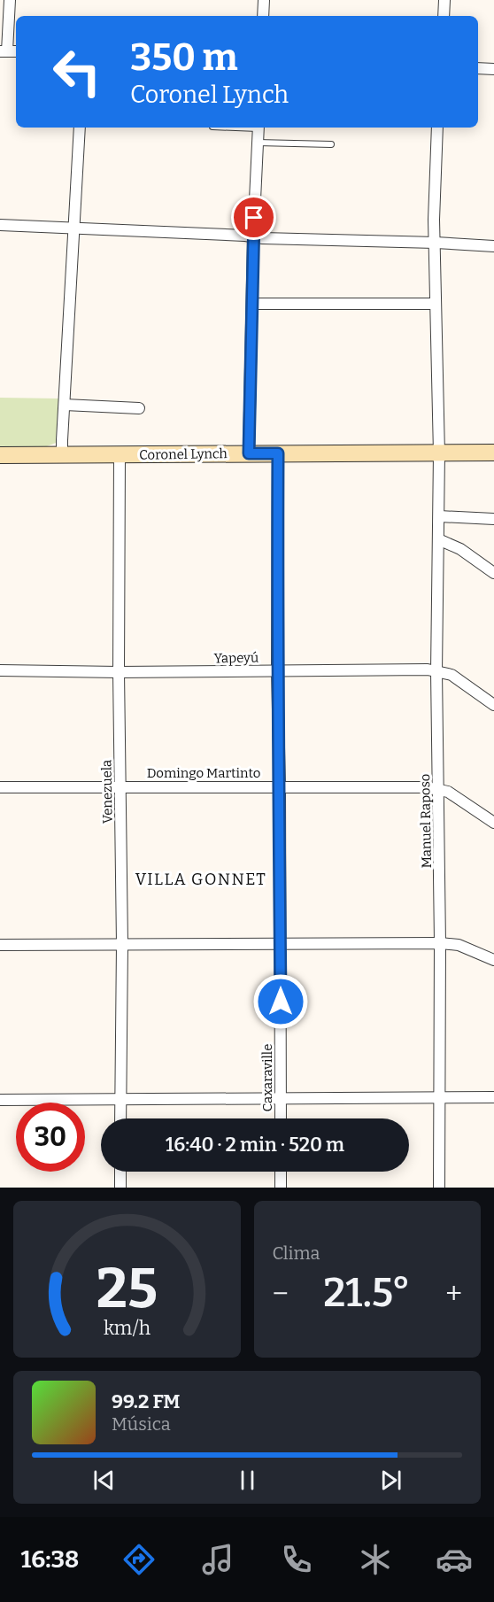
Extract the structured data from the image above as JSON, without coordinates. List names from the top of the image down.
{
  "streets": {
    "main road": ["Coronel Lynch"],
    "street": [
      "Yapeyú",
      "Domingo Martinto",
      "Venezuela",
      "Manuel Raposo",
      "Caxaraville"
    ]
  },
  "crossings": [
    ["Coronel Lynch", "Venezuela"],
    ["Coronel Lynch", "Manuel Raposo"],
    ["Coronel Lynch", "Caxaraville"],
    ["Yapeyú", "Venezuela"],
    ["Yapeyú", "Manuel Raposo"],
    ["Yapeyú", "Caxaraville"],
    ["Domingo Martinto", "Venezuela"],
    ["Domingo Martinto", "Manuel Raposo"],
    ["Domingo Martinto", "Caxaraville"]
  ],
  "districts": ["VILLA GONNET"],
  "page": {
    "turn": ["350 m", "Coronel Lynch"],
    "limit": "30",
    "trip": "16:40 · 2 min · 520 m",
    "tile": "Clima",
    "heat": ["−", "21.5°", "+"],
    "song": ["99.2 FM", "Música"],
    "tabs": "16:38",
    "gauge": ["25", "km/h"]
  }
}
